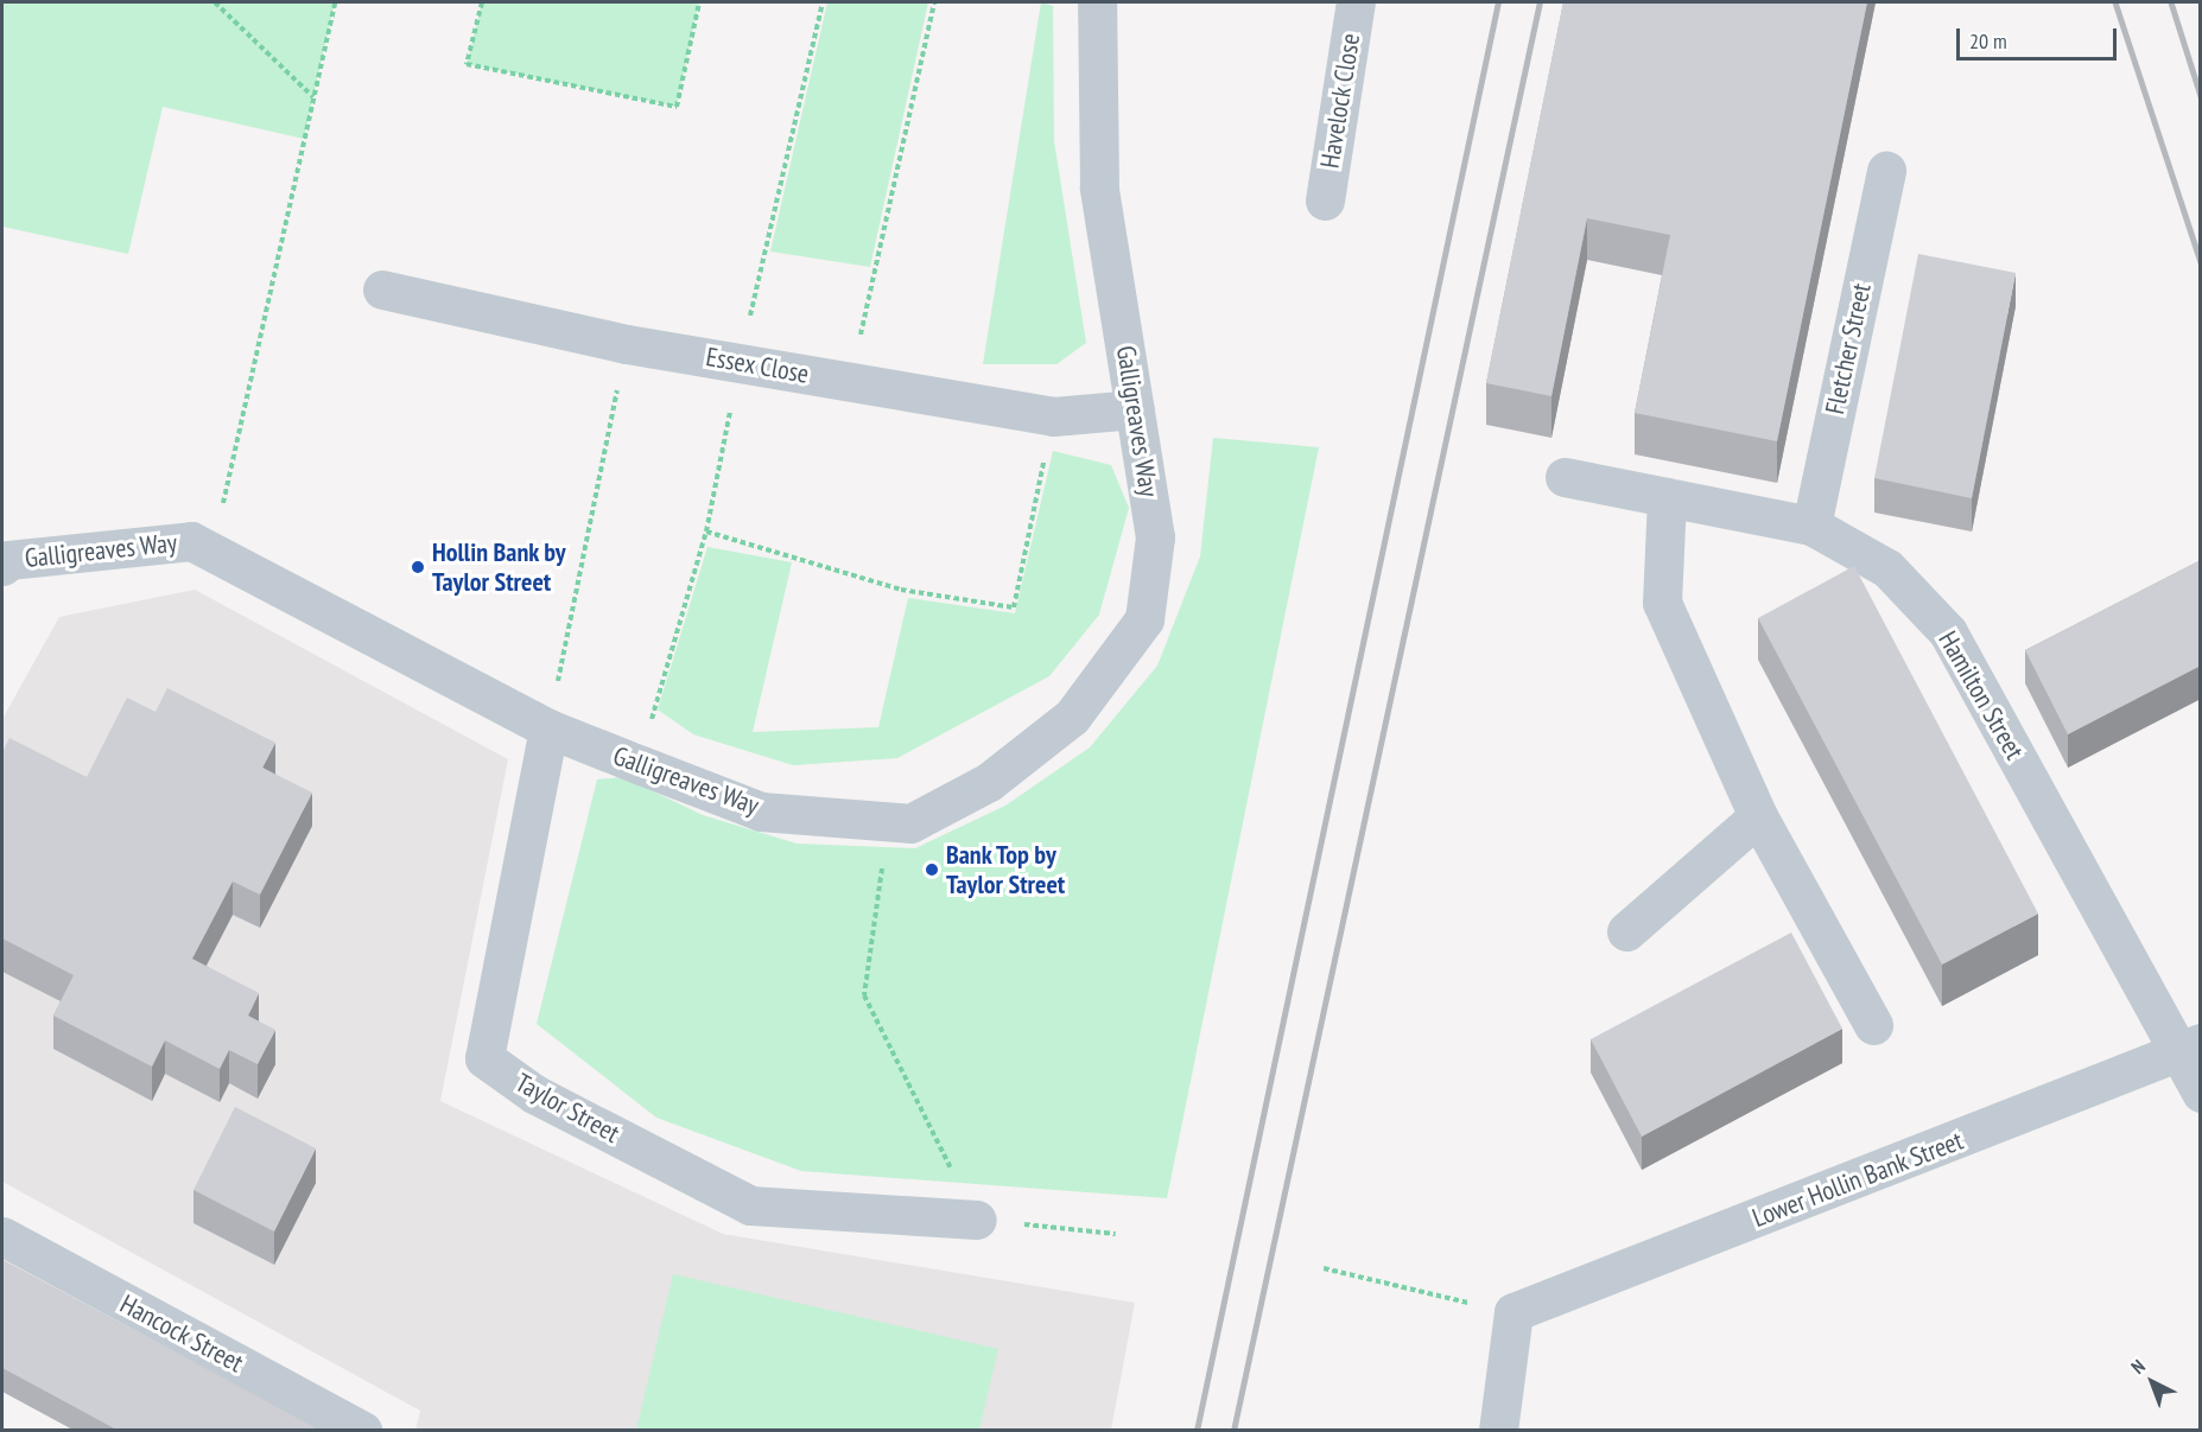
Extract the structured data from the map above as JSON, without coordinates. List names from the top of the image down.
{
  "streets": {
    "street": [
      "Havelock Close",
      "Fletcher Street",
      "Essex Close",
      "Galligreaves Way",
      "Hamilton Street",
      "Taylor Street",
      "Lower Hollin Bank Street",
      "Hancock Street"
    ]
  },
  "crossings": [
    ["Fletcher Street", "Hamilton Street"],
    ["Essex Close", "Galligreaves Way"],
    ["Galligreaves Way", "Taylor Street"],
    ["Hamilton Street", "Lower Hollin Bank Street"]
  ],
  "places": ["Hollin Bank by Taylor Street", "Bank Top by Taylor Street"],
  "scale_bar": "20 m",
  "north": "top left"
}
